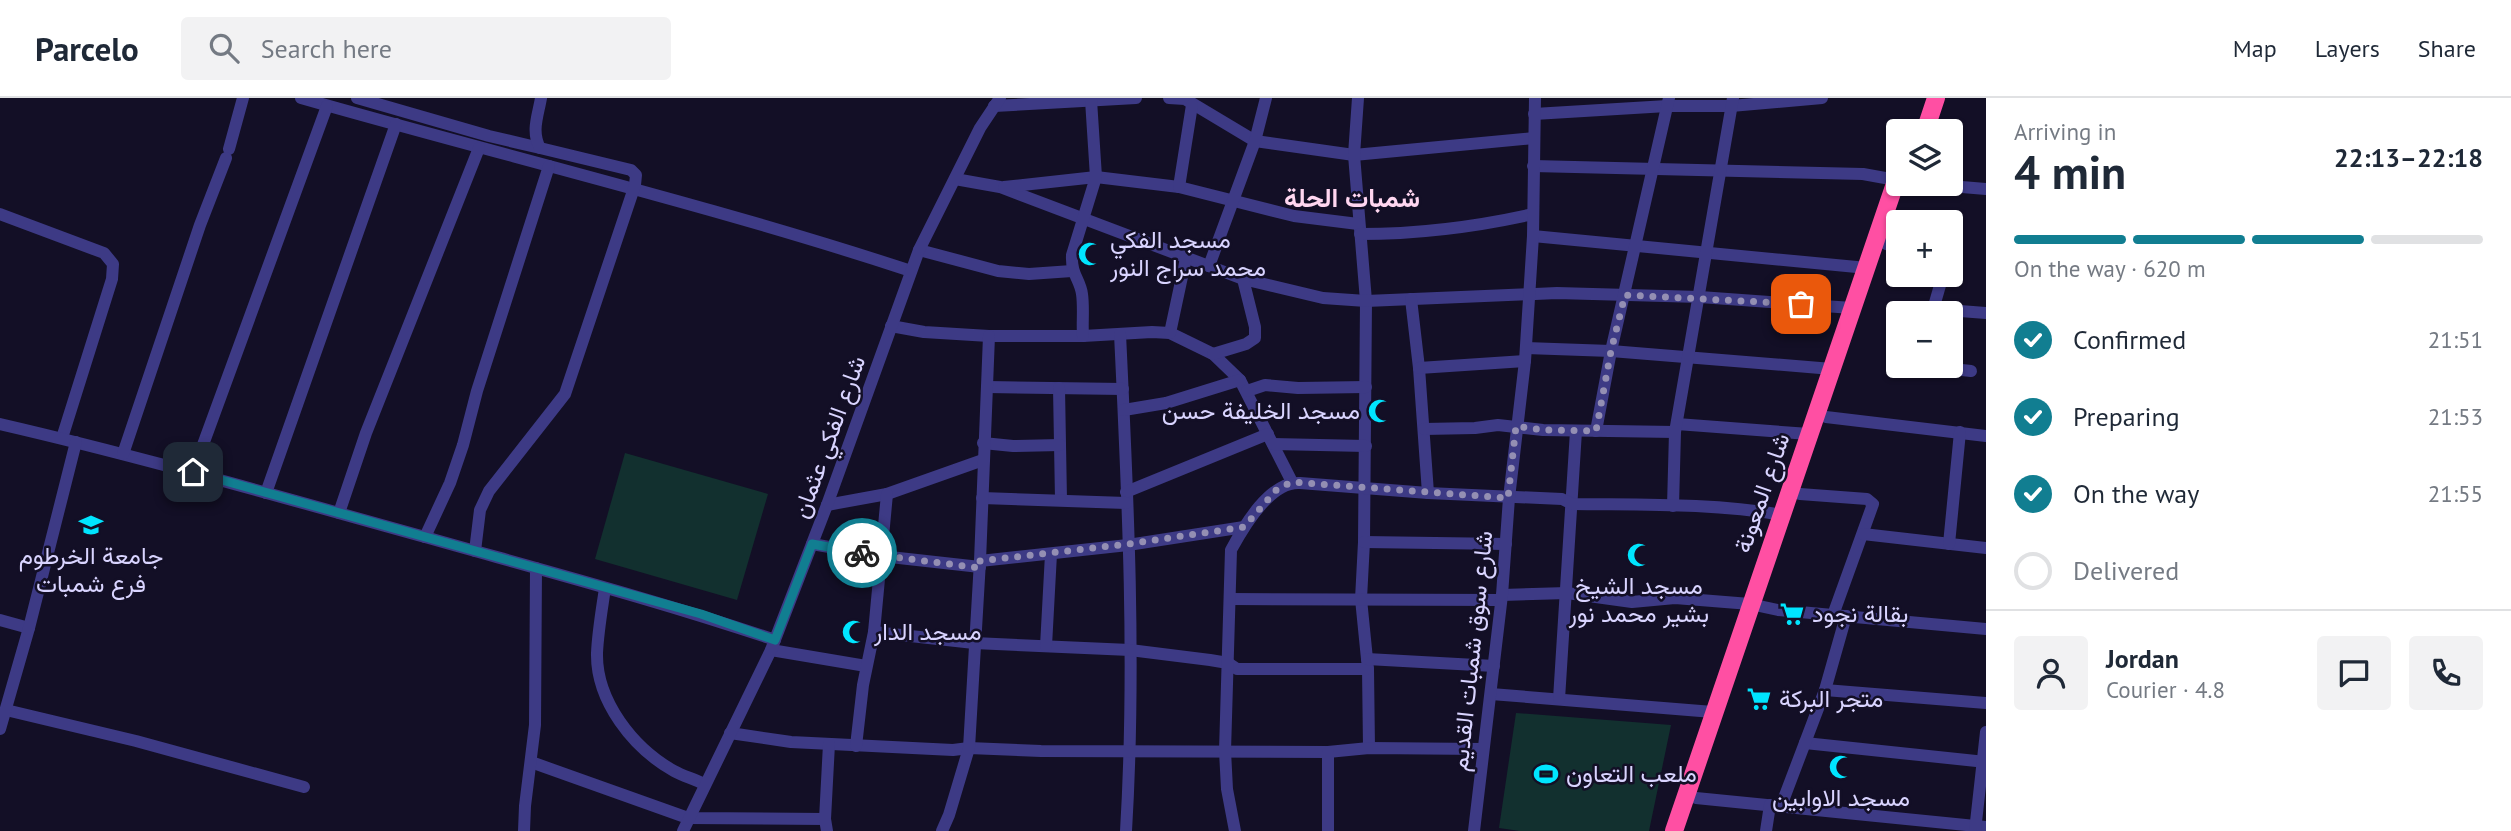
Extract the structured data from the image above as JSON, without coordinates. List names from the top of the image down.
{
  "streets": {
    "highway": ["شارع المعونة"],
    "street": ["شارع الفكي عثمان", "شارع سوق شمبات القديم"]
  },
  "districts": ["شمبات الحلة"],
  "places": {
    "mosque": [
      "مسجد الفكي محمد سراج النور",
      "مسجد الخليفة حسن",
      "مسجد الشيخ بشير محمد نور",
      "مسجد الدار",
      "مسجد الاوابين"
    ],
    "school or university": ["جامعة الخرطوم فرع شمبات"],
    "supermarket": ["بقالة نجود", "متجر البركة"],
    "sports": ["ملعب التعاون"]
  },
  "page": {
    "header": "Parcelo",
    "search": "Search here",
    "nav": ["Map", "Layers", "Share"],
    "heading": ["4 min", "Arriving in", "22:13–22:18"],
    "panel": ["Jordan", "Courier · 4.8"],
    "map_buttons": ["+", "−"],
    "bar": "On the way · 620 m",
    "list": [
      ["Confirmed", "21:51"],
      ["Preparing", "21:53"],
      ["On the way", "21:55"],
      "Delivered"
    ]
  }
}
